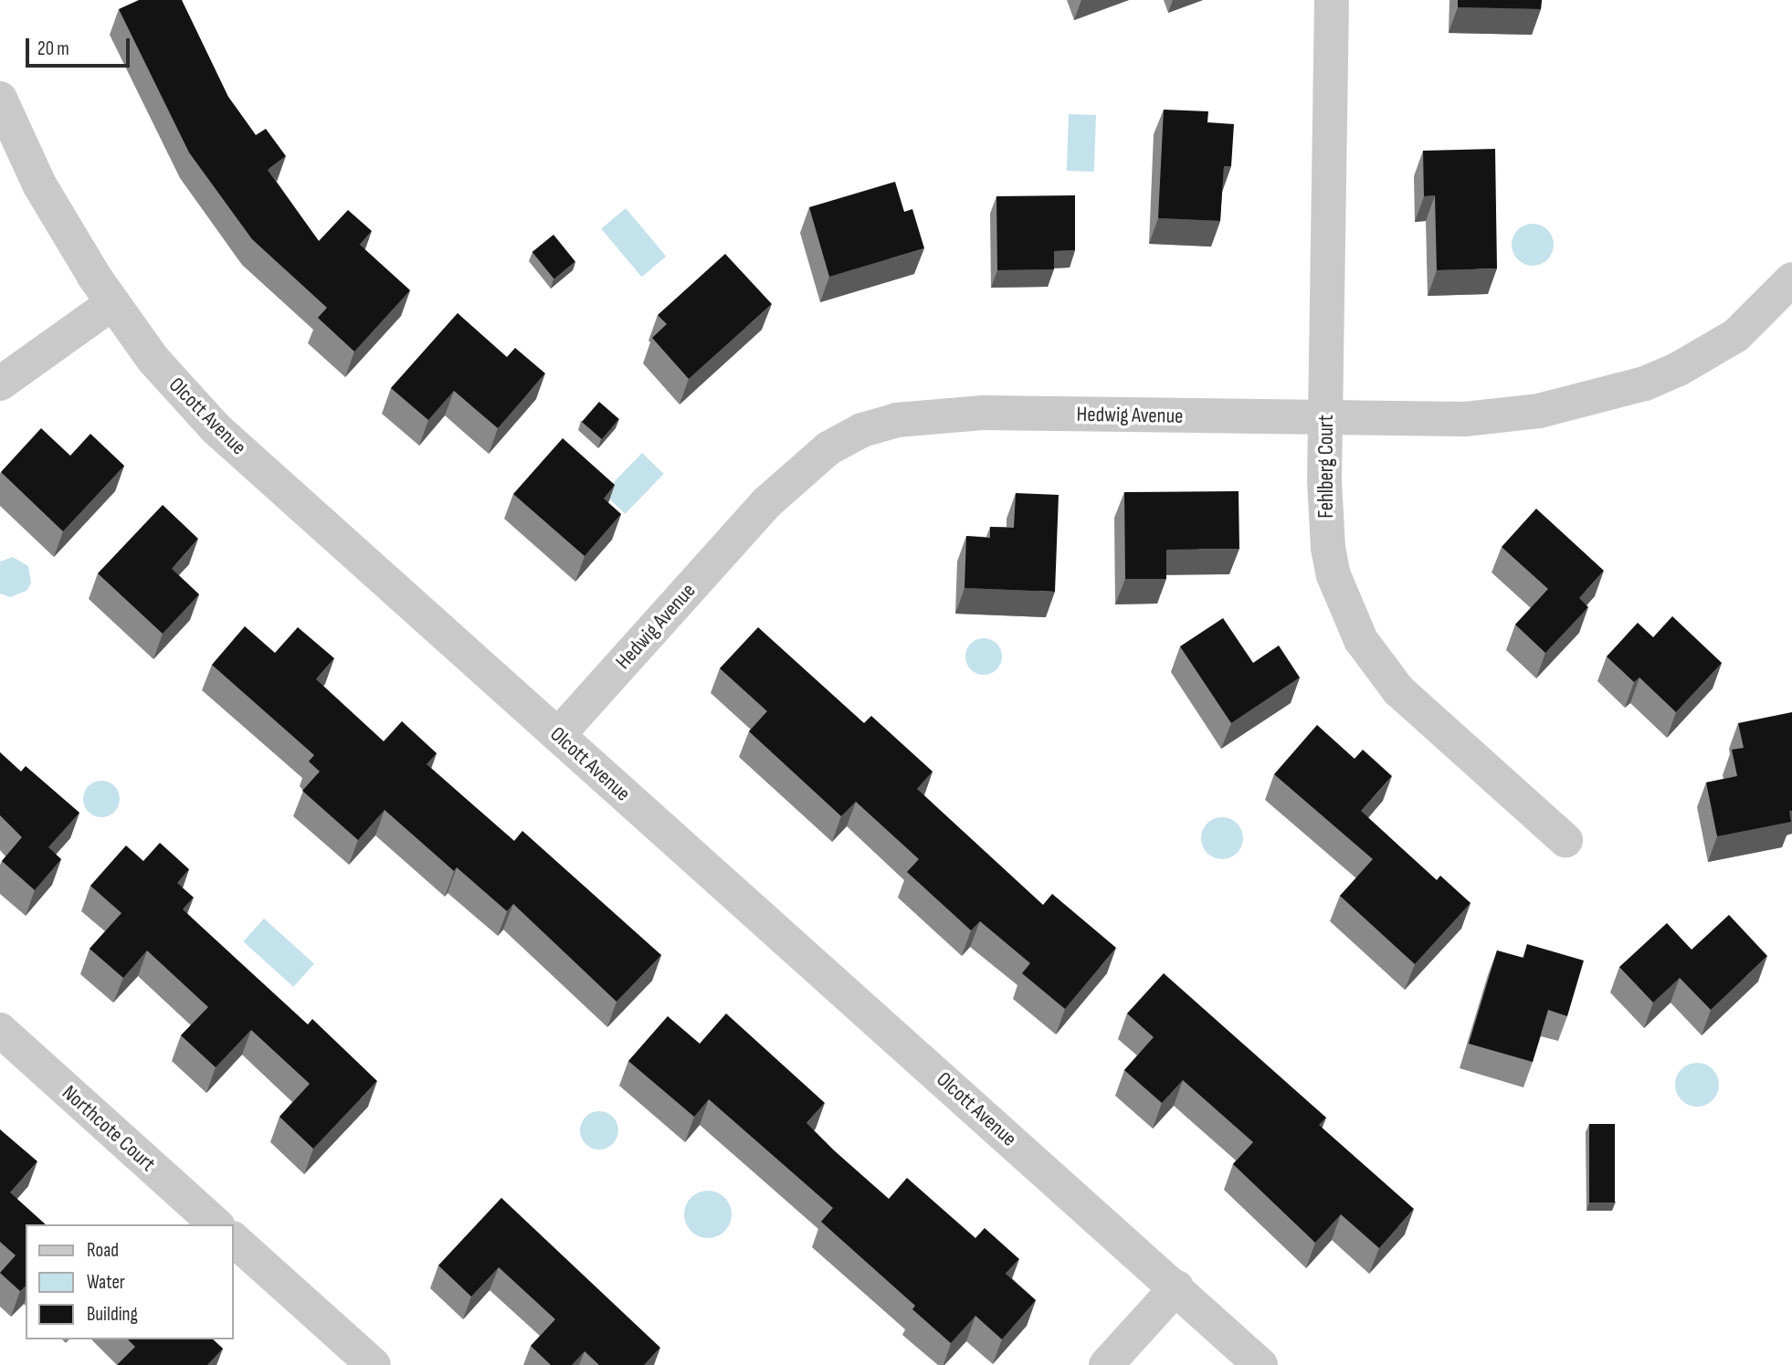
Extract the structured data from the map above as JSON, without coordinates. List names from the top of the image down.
{
  "streets": {
    "street": [
      "Hedwig Avenue",
      "Olcott Avenue",
      "Fehlberg Court",
      "Northcote Court"
    ]
  },
  "crossings": [
    ["Hedwig Avenue", "Olcott Avenue"],
    ["Hedwig Avenue", "Fehlberg Court"]
  ],
  "legend": ["Road", "Water", "Building"],
  "scale_bar": "20 m"
}
